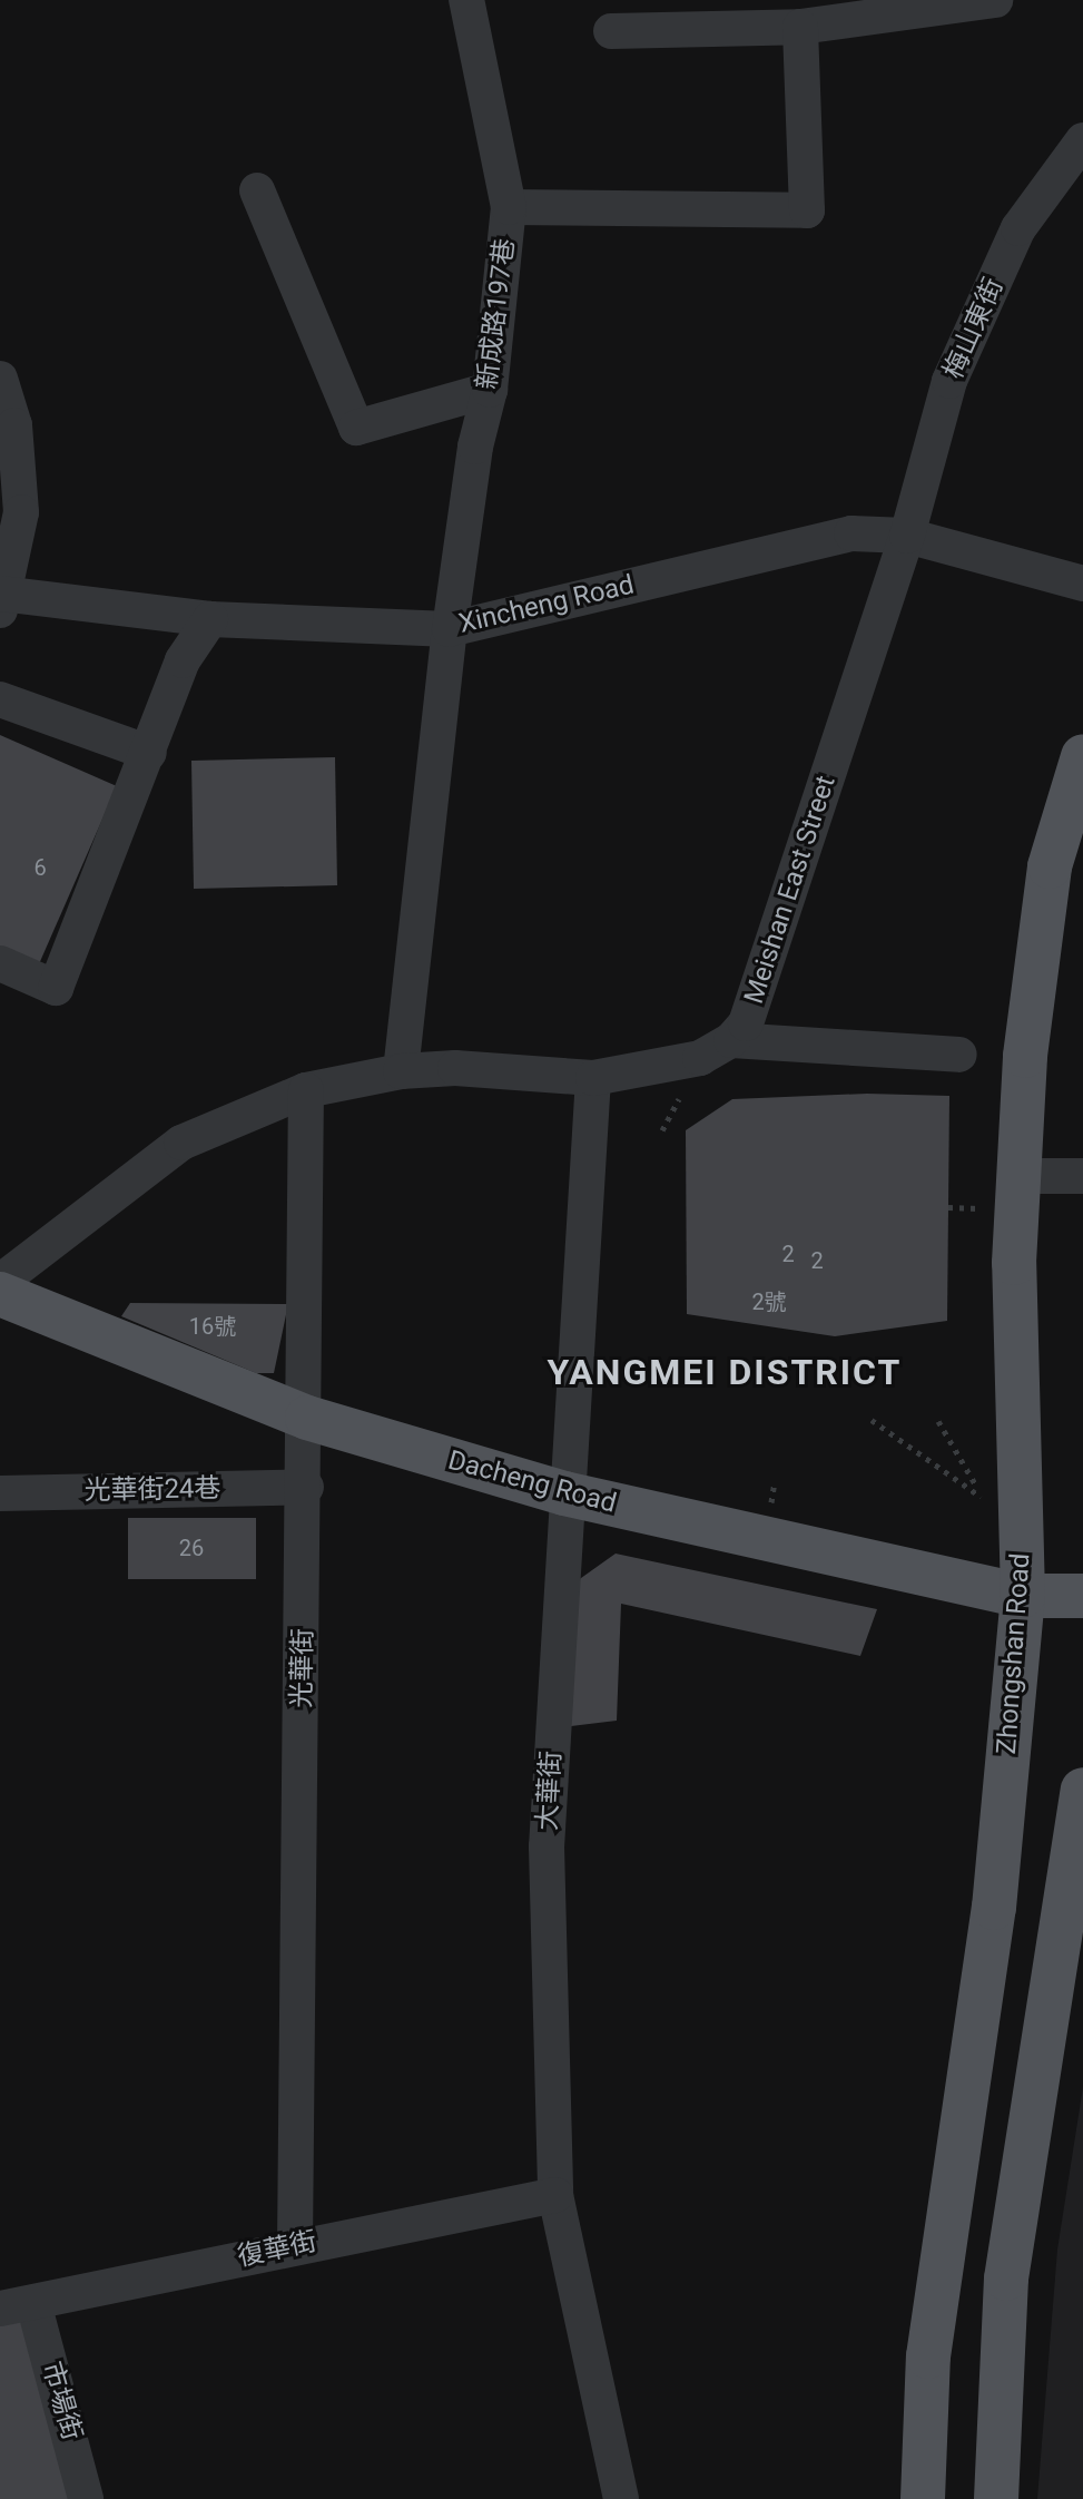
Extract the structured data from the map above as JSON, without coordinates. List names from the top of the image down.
{
  "streets": {
    "main road": ["Dacheng Road", "Zhongshan Road"],
    "street": [
      "新成路197巷",
      "梅山東街",
      "Xincheng Road",
      "Meishan East Street",
      "光華街24巷",
      "光華街",
      "大華街",
      "復華街",
      "市場街"
    ]
  },
  "crossings": [
    ["新成路197巷", "Xincheng Road"],
    ["梅山東街", "Xincheng Road"],
    ["梅山東街", "Meishan East Street"],
    ["Xincheng Road", "Meishan East Street"],
    ["Dacheng Road", "Zhongshan Road"],
    ["Dacheng Road", "光華街"],
    ["Dacheng Road", "大華街"],
    ["光華街24巷", "光華街"],
    ["光華街", "復華街"],
    ["大華街", "復華街"],
    ["復華街", "市場街"]
  ],
  "districts": ["YANGMEI DISTRICT"],
  "house_numbers": [
    "6",
    "2",
    "2",
    "2號",
    "16號",
    "26"
  ]
}
